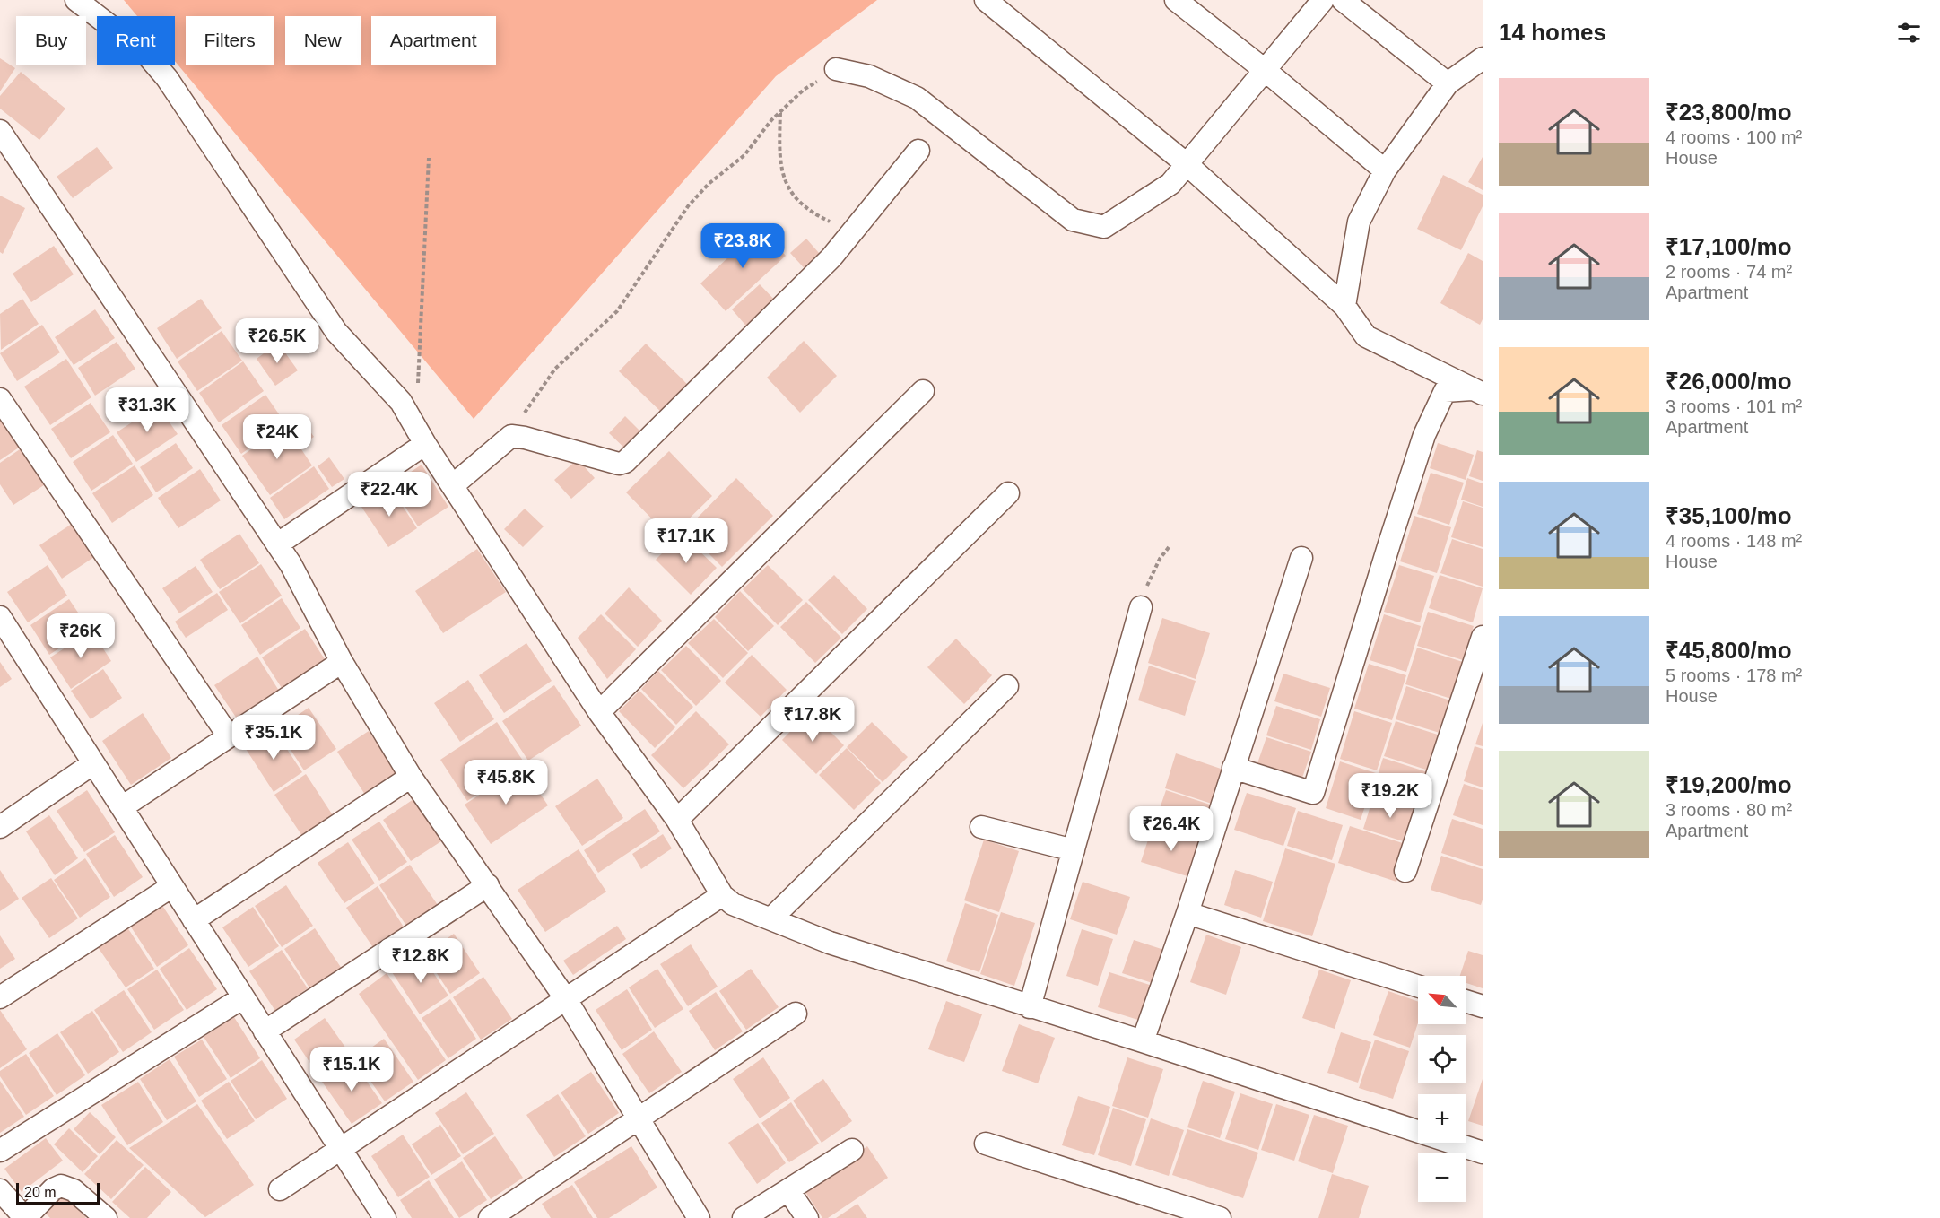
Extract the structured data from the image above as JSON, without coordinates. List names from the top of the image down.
{
  "scale_bar": "20 m",
  "north": "top left",
  "page": {
    "heading": "14 homes",
    "chip": [
      "Buy",
      "Rent",
      "Filters",
      "New",
      "Apartment"
    ],
    "list": [
      {
        "name": "₹23,800/mo",
        "note": "4 rooms · 100 m² · House"
      },
      {
        "name": "₹17,100/mo",
        "note": "2 rooms · 74 m² · Apartment"
      },
      {
        "name": "₹26,000/mo",
        "note": "3 rooms · 101 m² · Apartment"
      },
      {
        "name": "₹35,100/mo",
        "note": "4 rooms · 148 m² · House"
      },
      {
        "name": "₹45,800/mo",
        "note": "5 rooms · 178 m² · House"
      },
      {
        "name": "₹19,200/mo",
        "note": "3 rooms · 80 m² · Apartment"
      }
    ],
    "price": [
      "₹23.8K",
      "₹26.5K",
      "₹31.3K",
      "₹24K",
      "₹22.4K",
      "₹17.1K",
      "₹26K",
      "₹17.8K",
      "₹35.1K",
      "₹45.8K",
      "₹19.2K",
      "₹26.4K",
      "₹12.8K",
      "₹15.1K"
    ],
    "map_buttons": ["+", "−"],
    "scale": "20 m"
  }
}
